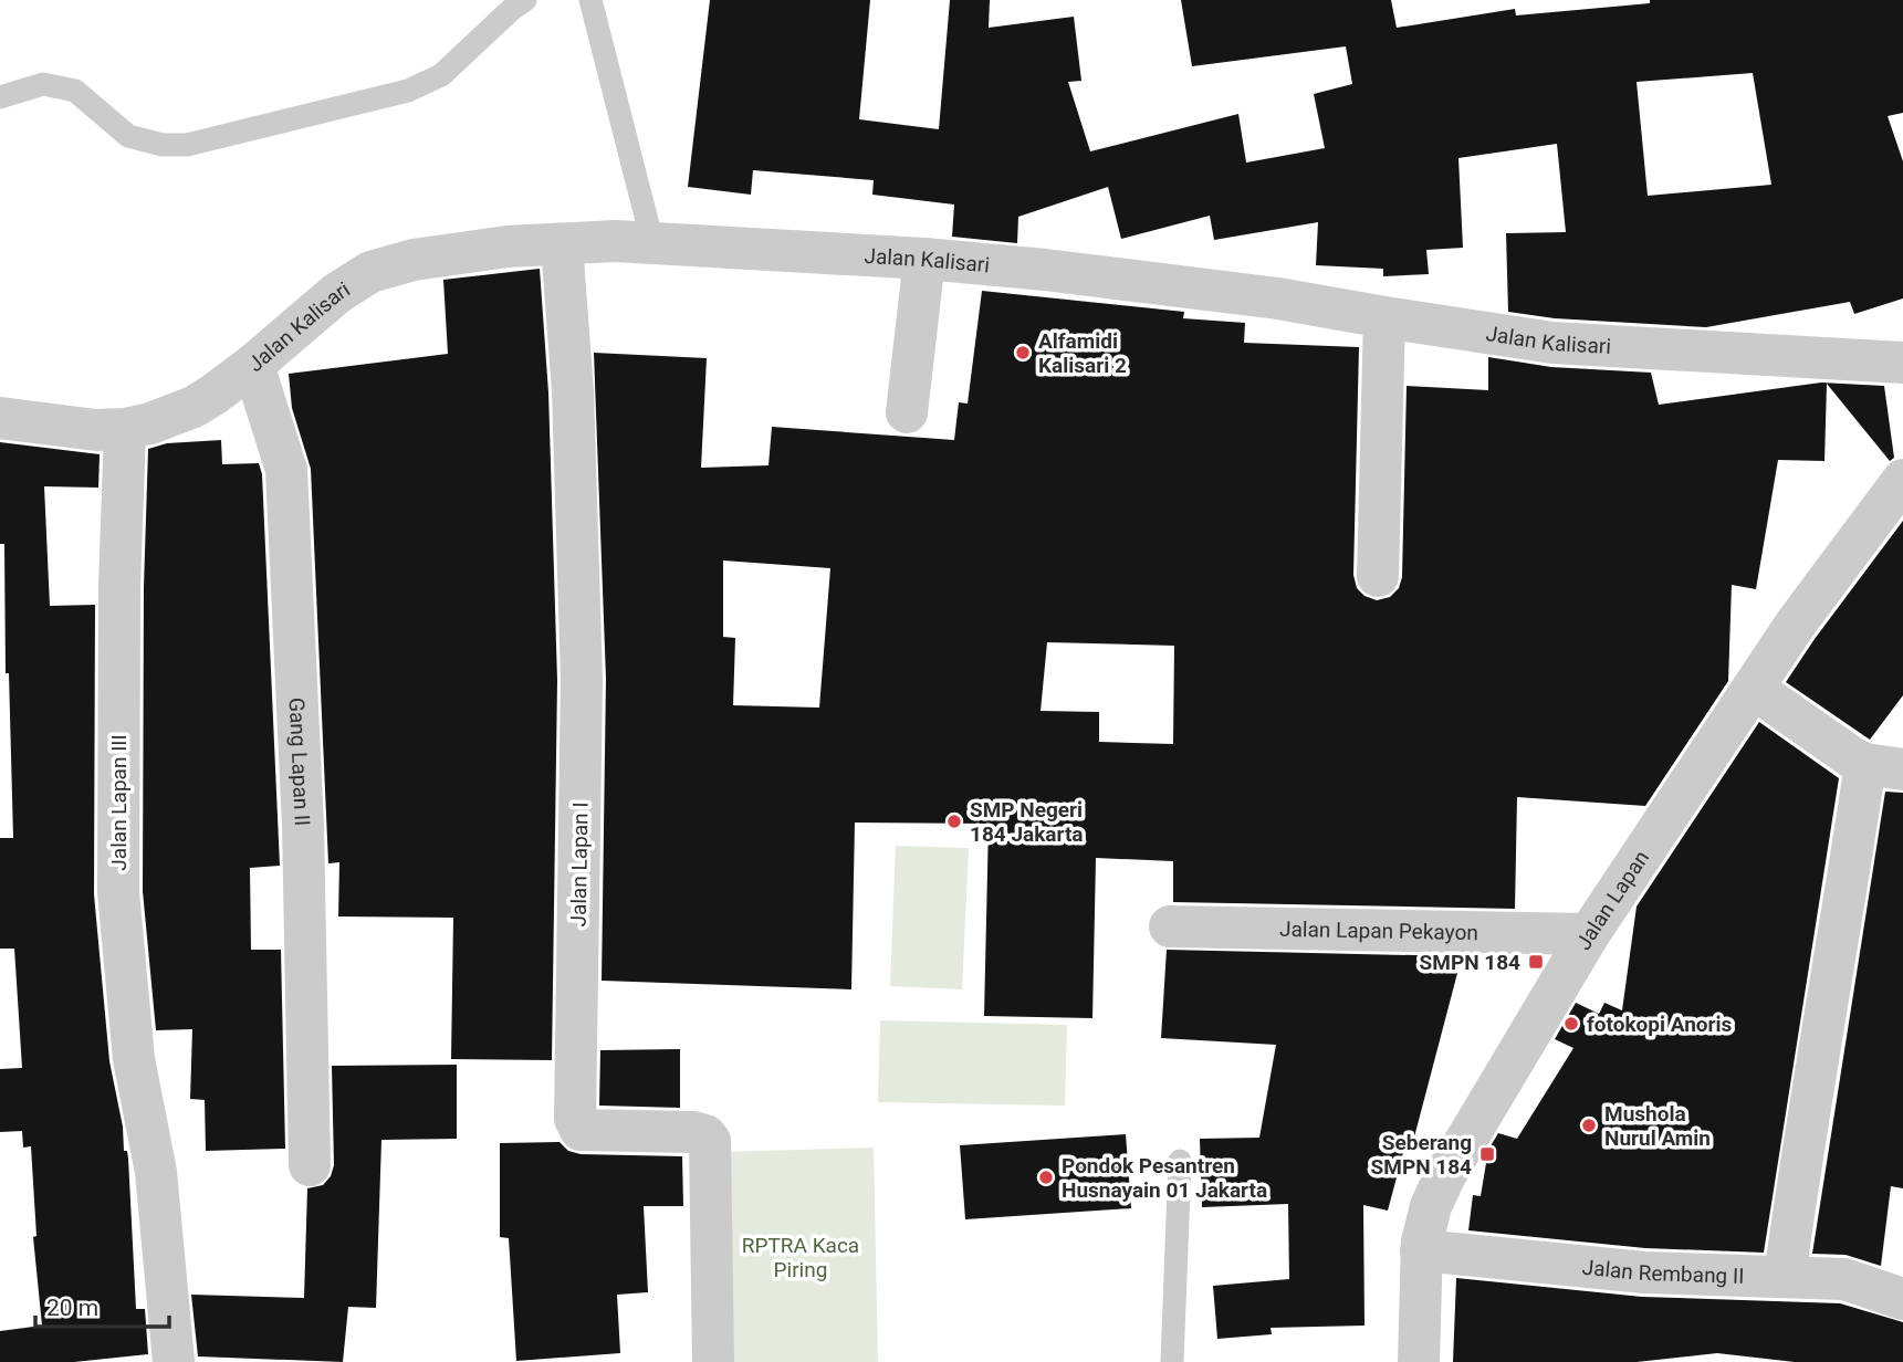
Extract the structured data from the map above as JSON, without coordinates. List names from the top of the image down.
{
  "streets": {
    "street": [
      "Jalan Kalisari",
      "Gang Lapan II",
      "Jalan Lapan III",
      "Jalan Lapan I",
      "Jalan Lapan",
      "Jalan Lapan Pekayon",
      "Jalan Rembang II"
    ]
  },
  "crossings": [
    ["Jalan Kalisari", "Gang Lapan II"],
    ["Jalan Kalisari", "Jalan Lapan III"],
    ["Jalan Kalisari", "Jalan Lapan I"],
    ["Jalan Lapan", "Jalan Lapan Pekayon"],
    ["Jalan Lapan", "Jalan Rembang II"]
  ],
  "parks": ["RPTRA Kaca Piring"],
  "places": {
    "other": [
      "Alfamidi Kalisari 2",
      "SMP Negeri 184 Jakarta",
      "fotokopi Anoris",
      "Mushola Nurul Amin",
      "Pondok Pesantren Husnayain 01 Jakarta"
    ],
    "transit": ["SMPN 184", "Seberang SMPN 184"]
  },
  "scale_bar": "20 m"
}
